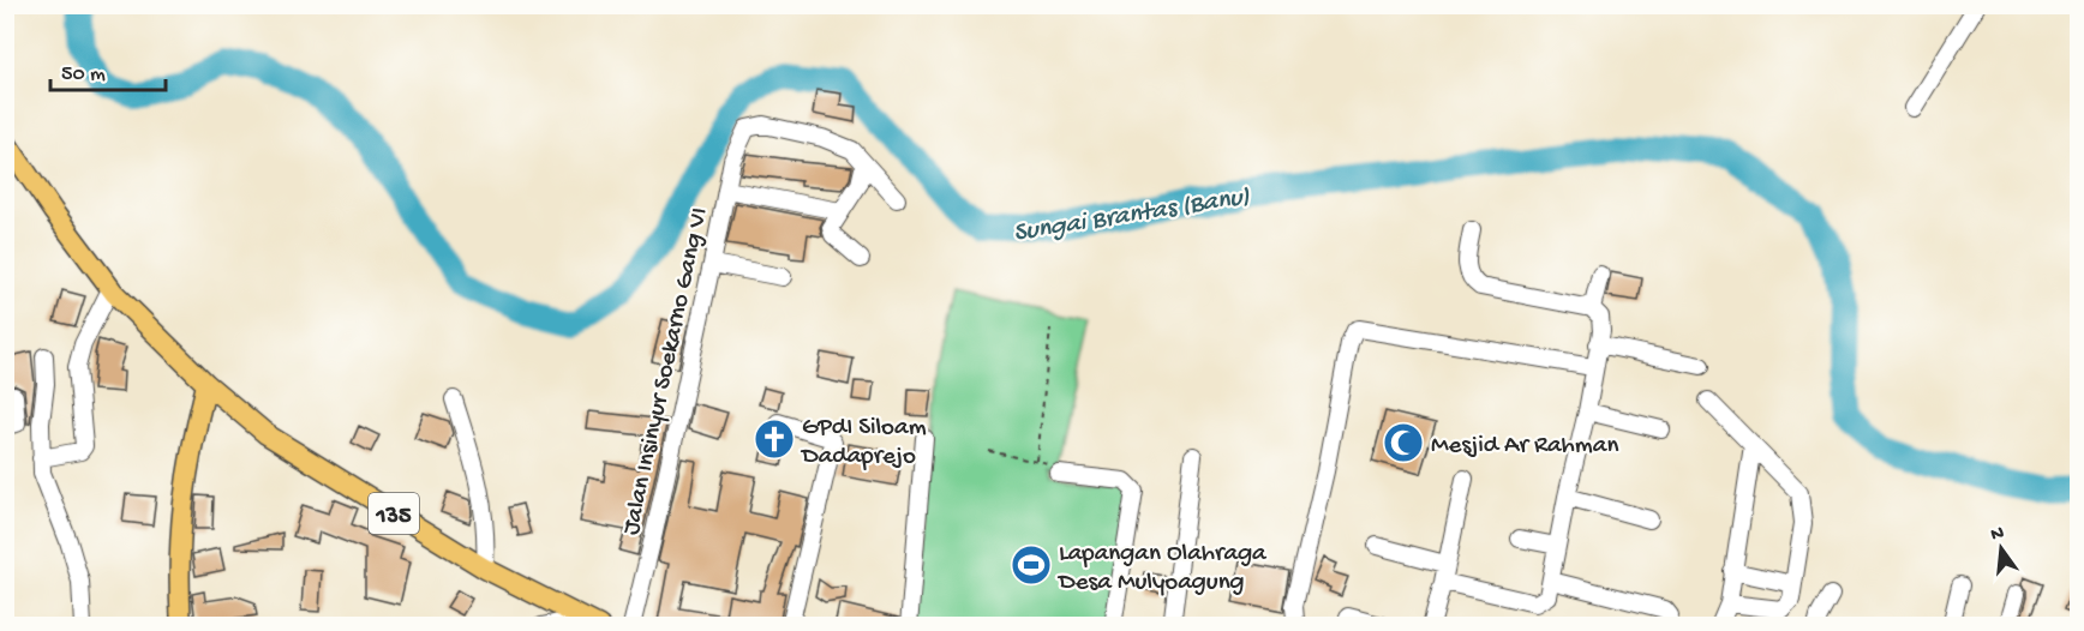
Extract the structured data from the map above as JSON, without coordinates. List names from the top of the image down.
{
  "streets": {
    "main road": ["135"],
    "street": ["Jalan Insinyur Soekarno Gang VI"]
  },
  "water": ["Sungai Brantas (Banu)"],
  "places": {
    "church": ["GPdI Siloam Dadaprejo"],
    "mosque": ["Mesjid Ar Rahman"],
    "sports": ["Lapangan Olahraga Desa Mulyoagung"]
  },
  "scale_bar": "50 m",
  "north": "top"
}
